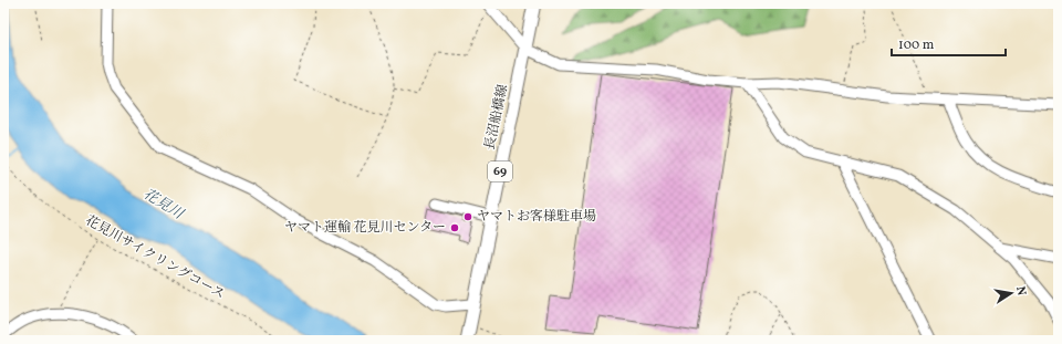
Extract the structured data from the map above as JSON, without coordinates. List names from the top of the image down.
{
  "streets": {
    "main road": ["長沼船橋線", "69"],
    "path": ["花見川サイクリングコース"]
  },
  "water": ["花見川"],
  "places": ["ヤマトお客様駐車場", "ヤマト運輸 花見川センター"],
  "scale_bar": "100 m",
  "north": "right"
}
